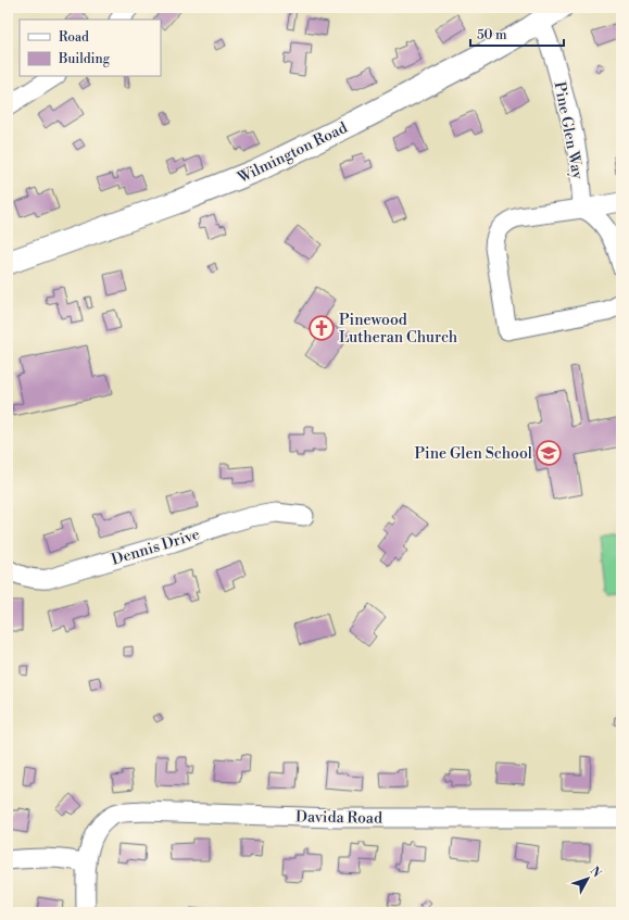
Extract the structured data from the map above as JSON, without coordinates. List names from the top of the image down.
{
  "streets": {
    "main road": ["Wilmington Road"],
    "street": ["Pine Glen Way", "Dennis Drive", "Davida Road"]
  },
  "crossings": [
    ["Pine Glen Way", "Wilmington Road"]
  ],
  "places": {
    "church": ["Pinewood Lutheran Church"],
    "school or university": ["Pine Glen School"]
  },
  "legend": ["Road", "Building"],
  "scale_bar": "50 m",
  "north": "top right"
}
